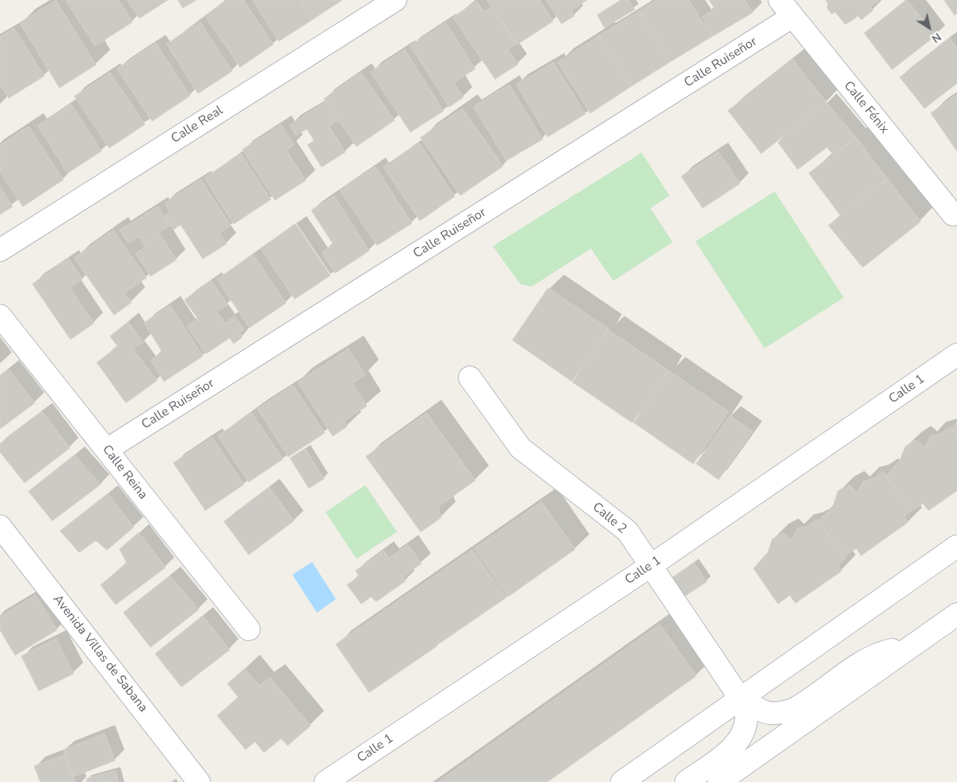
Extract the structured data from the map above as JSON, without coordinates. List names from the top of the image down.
{
  "streets": {
    "street": [
      "Calle Ruiseñor",
      "Calle Fénix",
      "Calle Real",
      "Calle 1",
      "Calle Reina",
      "Calle 2",
      "Avenida Villas de Sabana"
    ]
  },
  "crossings": [
    ["Calle Ruiseñor", "Calle Fénix"],
    ["Calle Ruiseñor", "Calle Reina"],
    ["Calle 1", "Calle 2"]
  ],
  "north": "bottom right"
}
